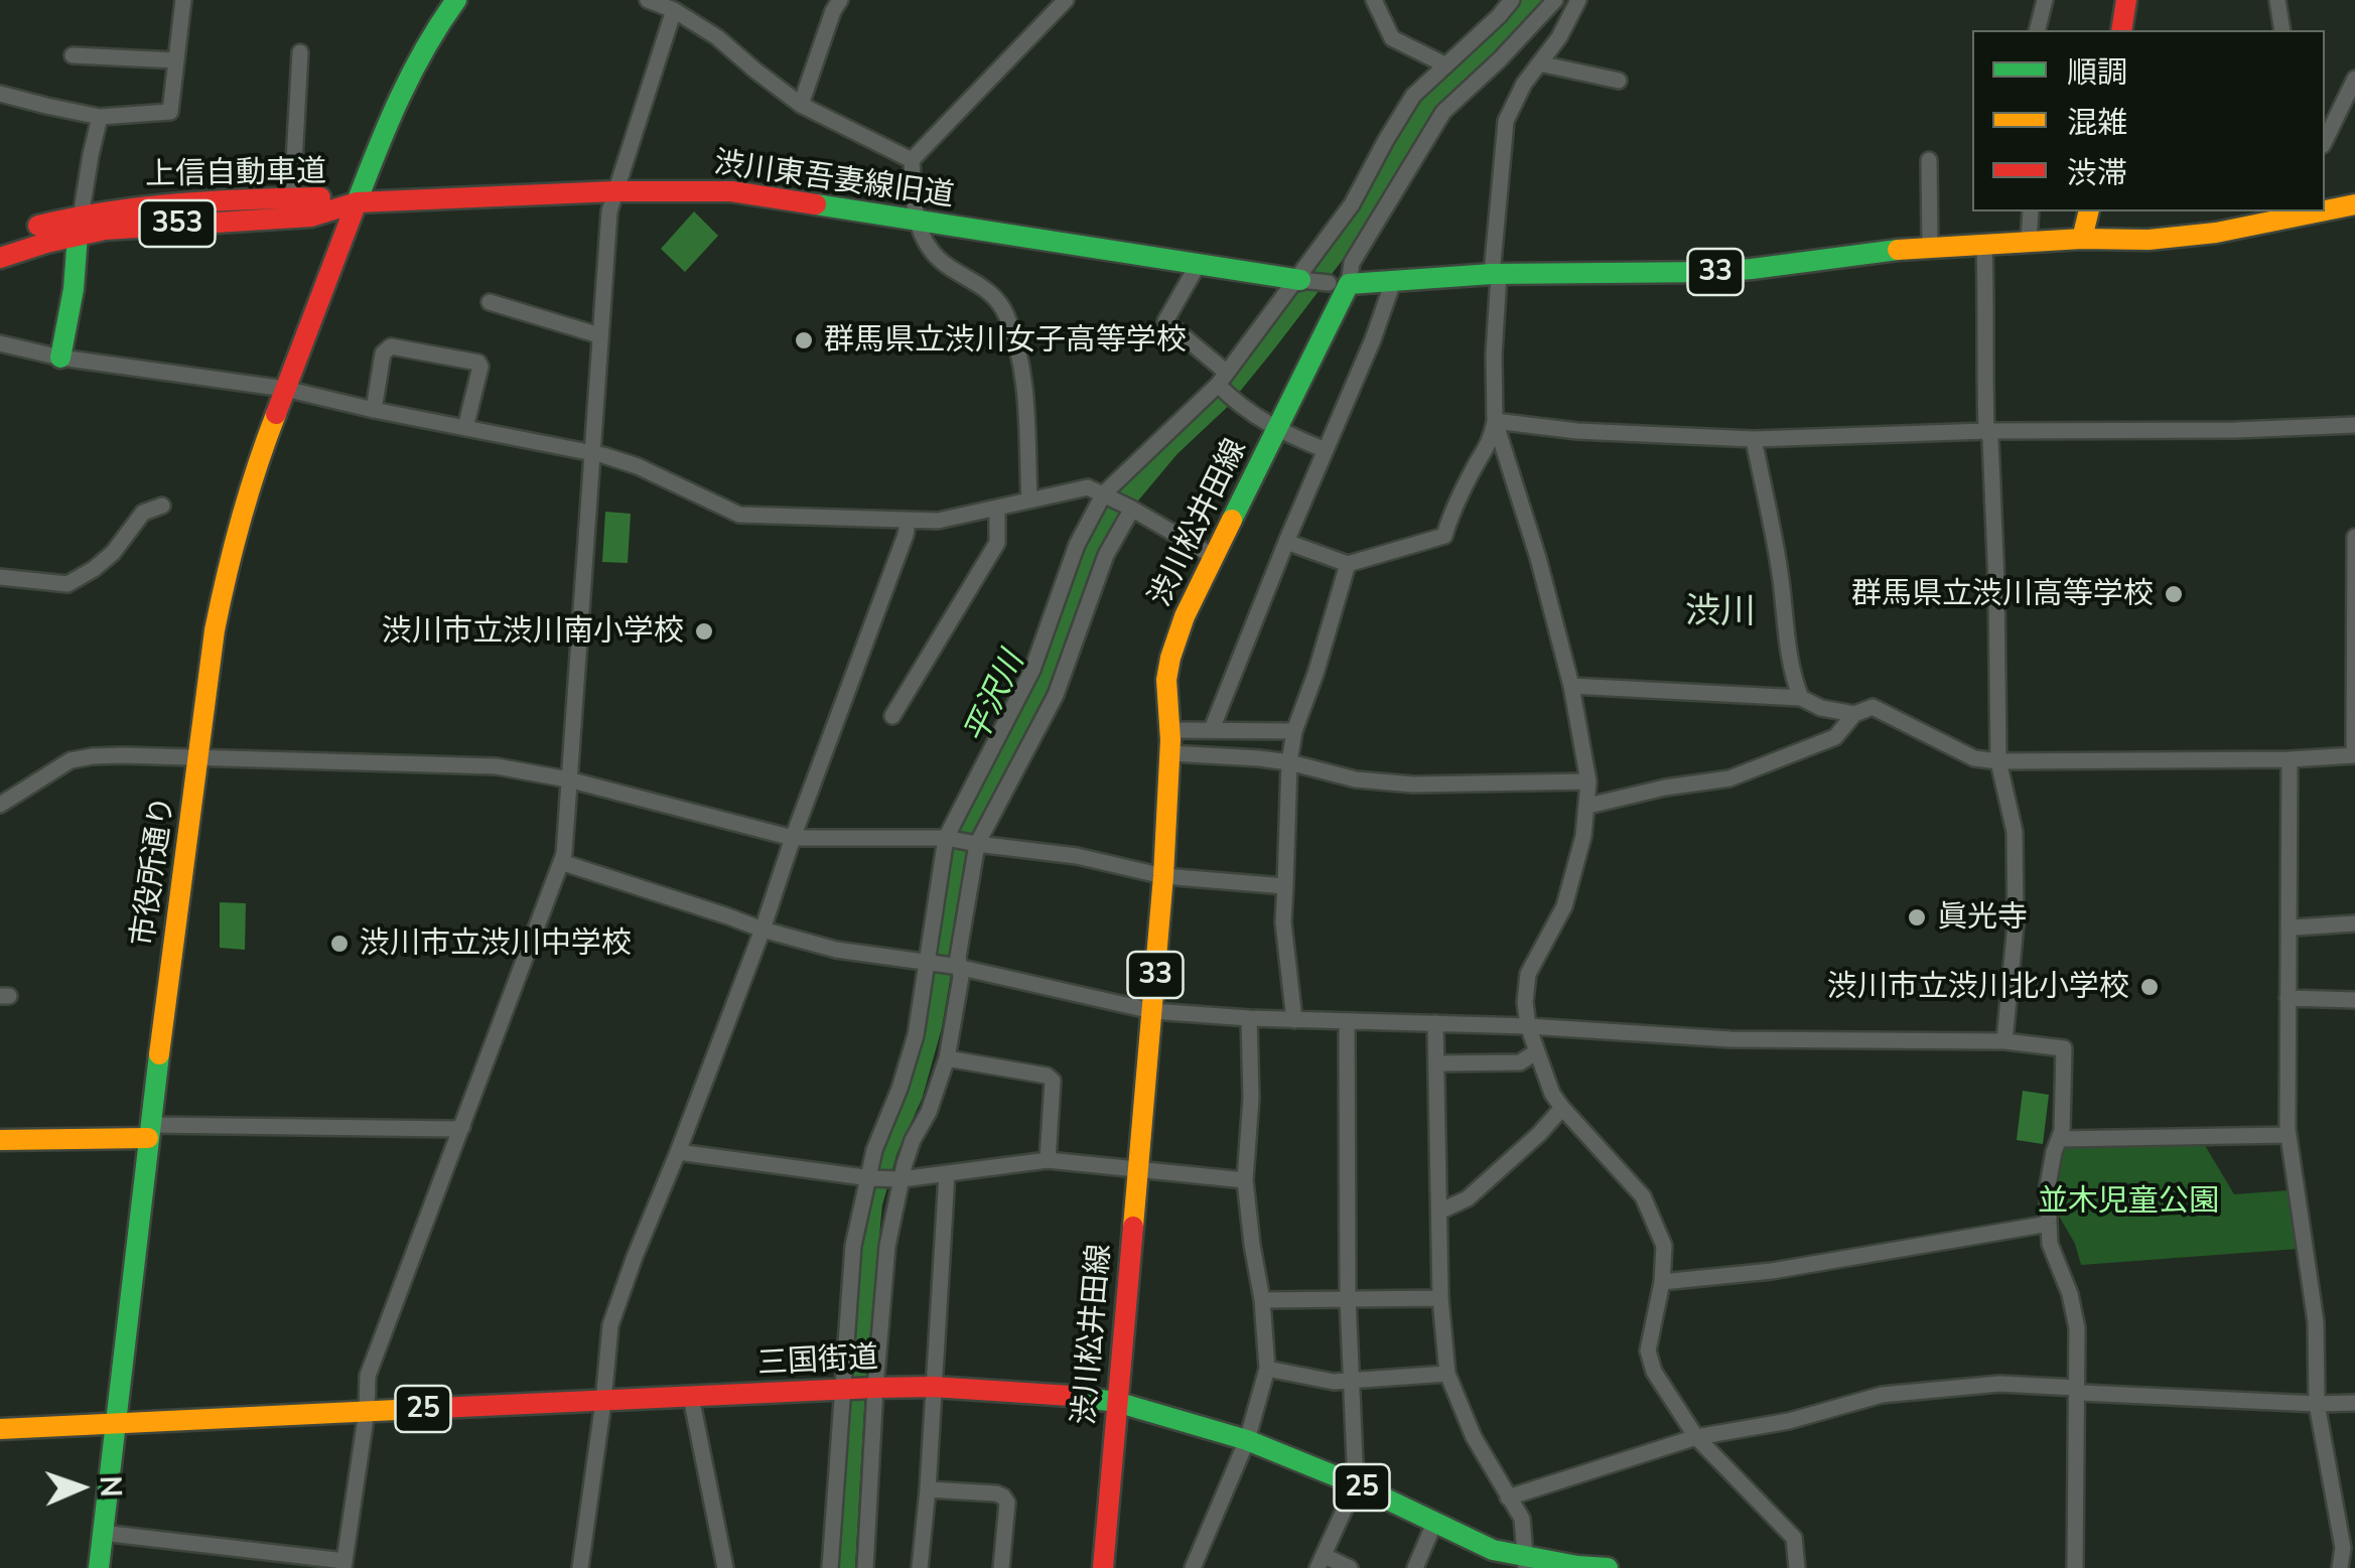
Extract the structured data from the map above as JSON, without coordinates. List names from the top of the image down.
{
  "streets": {
    "main road": [
      "上信自動車道",
      "渋川東吾妻線旧道",
      "353",
      "33",
      "渋川松井田線",
      "市役所通り",
      "三国街道",
      "25"
    ]
  },
  "crossings": [
    ["上信自動車道", "渋川東吾妻線旧道"],
    ["上信自動車道", "市役所通り"],
    ["渋川東吾妻線旧道", "市役所通り"],
    ["33", "渋川松井田線"],
    ["渋川松井田線", "三国街道"],
    ["市役所通り", "三国街道"]
  ],
  "districts": ["渋川"],
  "water": ["平沢川"],
  "parks": ["並木児童公園"],
  "places": [
    "群馬県立渋川女子高等学校",
    "群馬県立渋川高等学校",
    "渋川市立渋川南小学校",
    "眞光寺",
    "渋川市立渋川中学校",
    "渋川市立渋川北小学校"
  ],
  "legend": ["順調", "混雑", "渋滞"],
  "north": "right"
}
